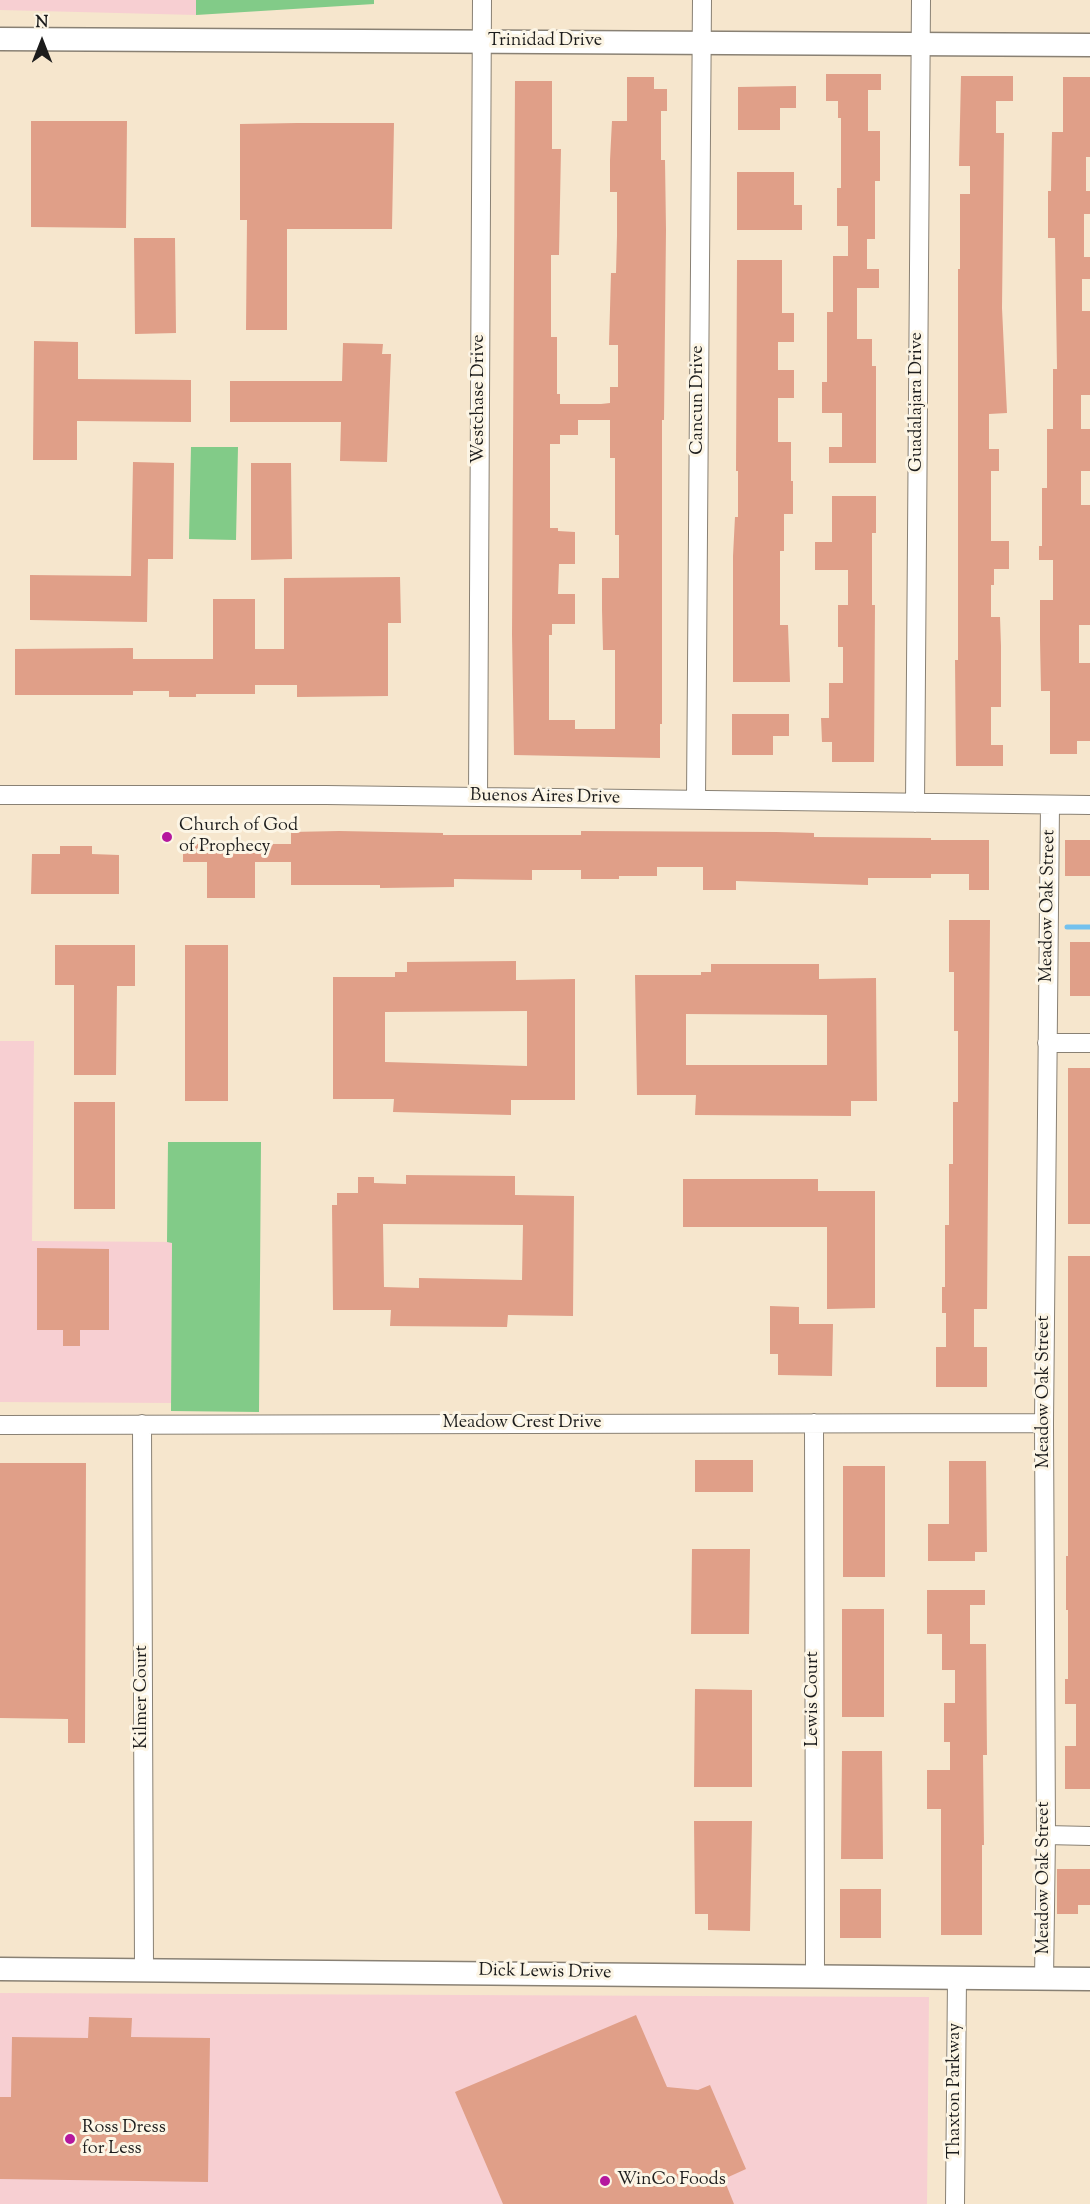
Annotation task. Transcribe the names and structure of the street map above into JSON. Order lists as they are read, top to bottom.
{
  "streets": {
    "street": [
      "Trinidad Drive",
      "Westchase Drive",
      "Cancun Drive",
      "Guadalajara Drive",
      "Buenos Aires Drive",
      "Meadow Oak Street",
      "Meadow Crest Drive",
      "Kilmer Court",
      "Lewis Court",
      "Dick Lewis Drive",
      "Thaxton Parkway"
    ]
  },
  "crossings": [
    ["Trinidad Drive", "Westchase Drive"],
    ["Trinidad Drive", "Cancun Drive"],
    ["Trinidad Drive", "Guadalajara Drive"],
    ["Westchase Drive", "Buenos Aires Drive"],
    ["Cancun Drive", "Buenos Aires Drive"],
    ["Guadalajara Drive", "Buenos Aires Drive"],
    ["Buenos Aires Drive", "Meadow Oak Street"],
    ["Meadow Oak Street", "Meadow Crest Drive"],
    ["Meadow Oak Street", "Dick Lewis Drive"],
    ["Meadow Crest Drive", "Kilmer Court"],
    ["Meadow Crest Drive", "Lewis Court"],
    ["Kilmer Court", "Dick Lewis Drive"],
    ["Lewis Court", "Dick Lewis Drive"],
    ["Dick Lewis Drive", "Thaxton Parkway"]
  ],
  "places": ["Church of God of Prophecy", "Ross Dress for Less", "WinCo Foods"],
  "north": "top"
}
